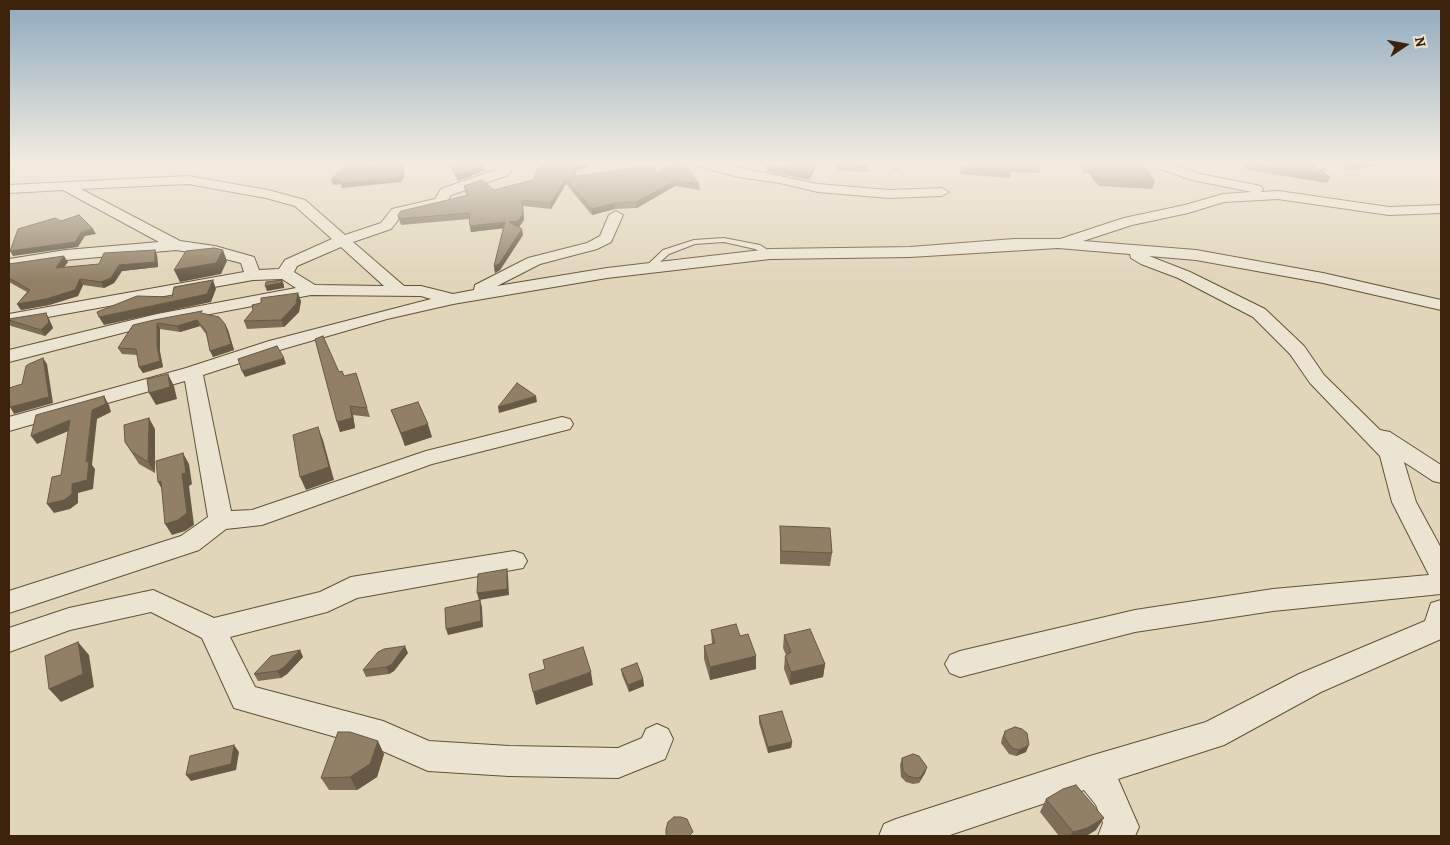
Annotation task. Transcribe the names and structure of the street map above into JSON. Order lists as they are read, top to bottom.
{
  "north": "right"
}
